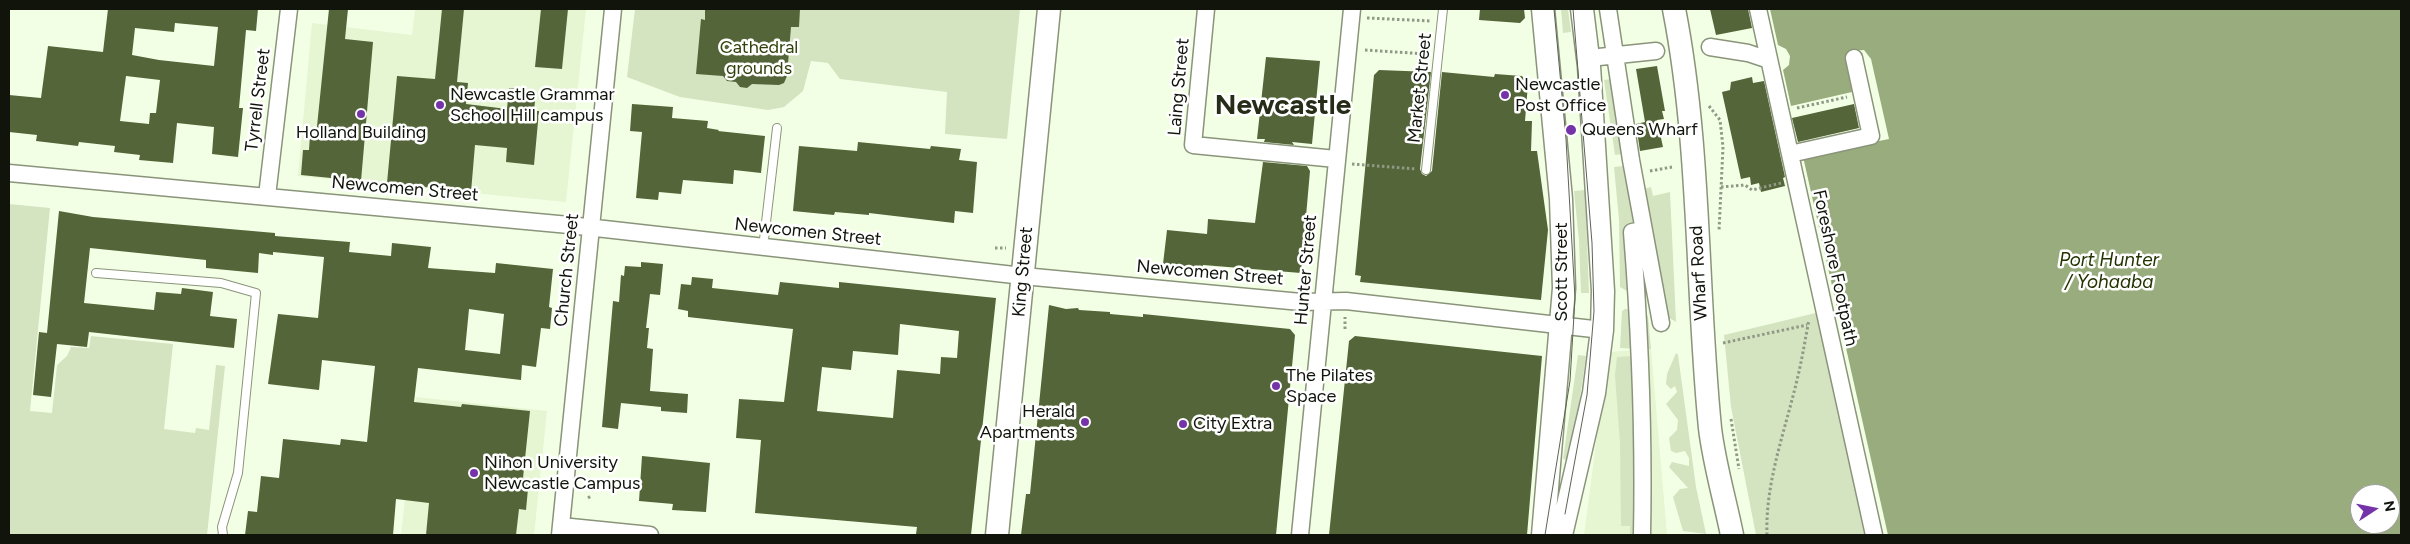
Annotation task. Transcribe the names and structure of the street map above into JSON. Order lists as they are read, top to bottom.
{
  "streets": {
    "main road": ["King Street", "Scott Street", "Wharf Road"],
    "street": [
      "Laing Street",
      "Tyrrell Street",
      "Newcomen Street",
      "Foreshore Footpath",
      "Church Street",
      "Hunter Street"
    ],
    "lane": ["Market Street"]
  },
  "crossings": [
    ["Laing Street", "Hunter Street"],
    ["Tyrrell Street", "Newcomen Street"],
    ["Newcomen Street", "Church Street"],
    ["Newcomen Street", "Hunter Street"],
    ["Newcomen Street", "King Street"],
    ["Newcomen Street", "Scott Street"]
  ],
  "districts": ["Newcastle"],
  "water": ["Port Hunter / Yohaaba"],
  "parks": ["Cathedral grounds"],
  "places": [
    "Newcastle Post Office",
    "Newcastle Grammar School Hill campus",
    "Holland Building",
    "Queens Wharf",
    "The Pilates Space",
    "Herald Apartments",
    "City Extra",
    "Nihon University Newcastle Campus"
  ],
  "north": "right"
}
